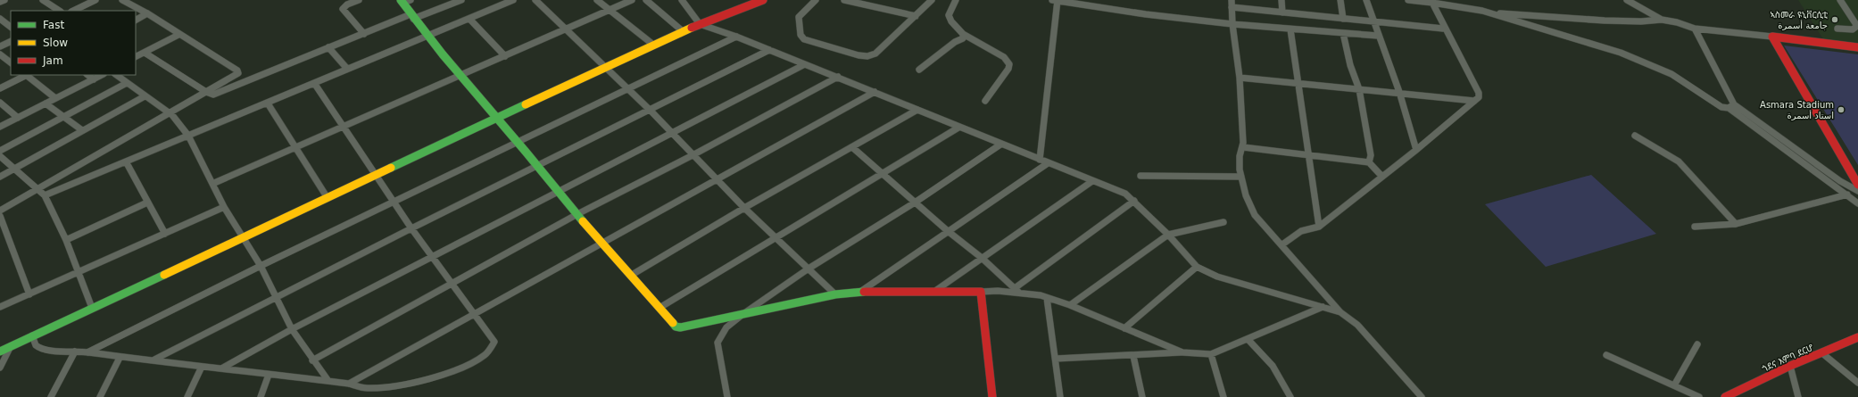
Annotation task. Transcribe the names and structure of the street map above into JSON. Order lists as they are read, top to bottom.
{
  "streets": {
    "main road": ["ጎደና እምባ ደርሆ"]
  },
  "places": ["ኣስመራ ዩኒቨርሲቲ جامعة أسمرة", "Asmara Stadium استاد أسمرة"],
  "legend": ["Fast", "Slow", "Jam"]
}
